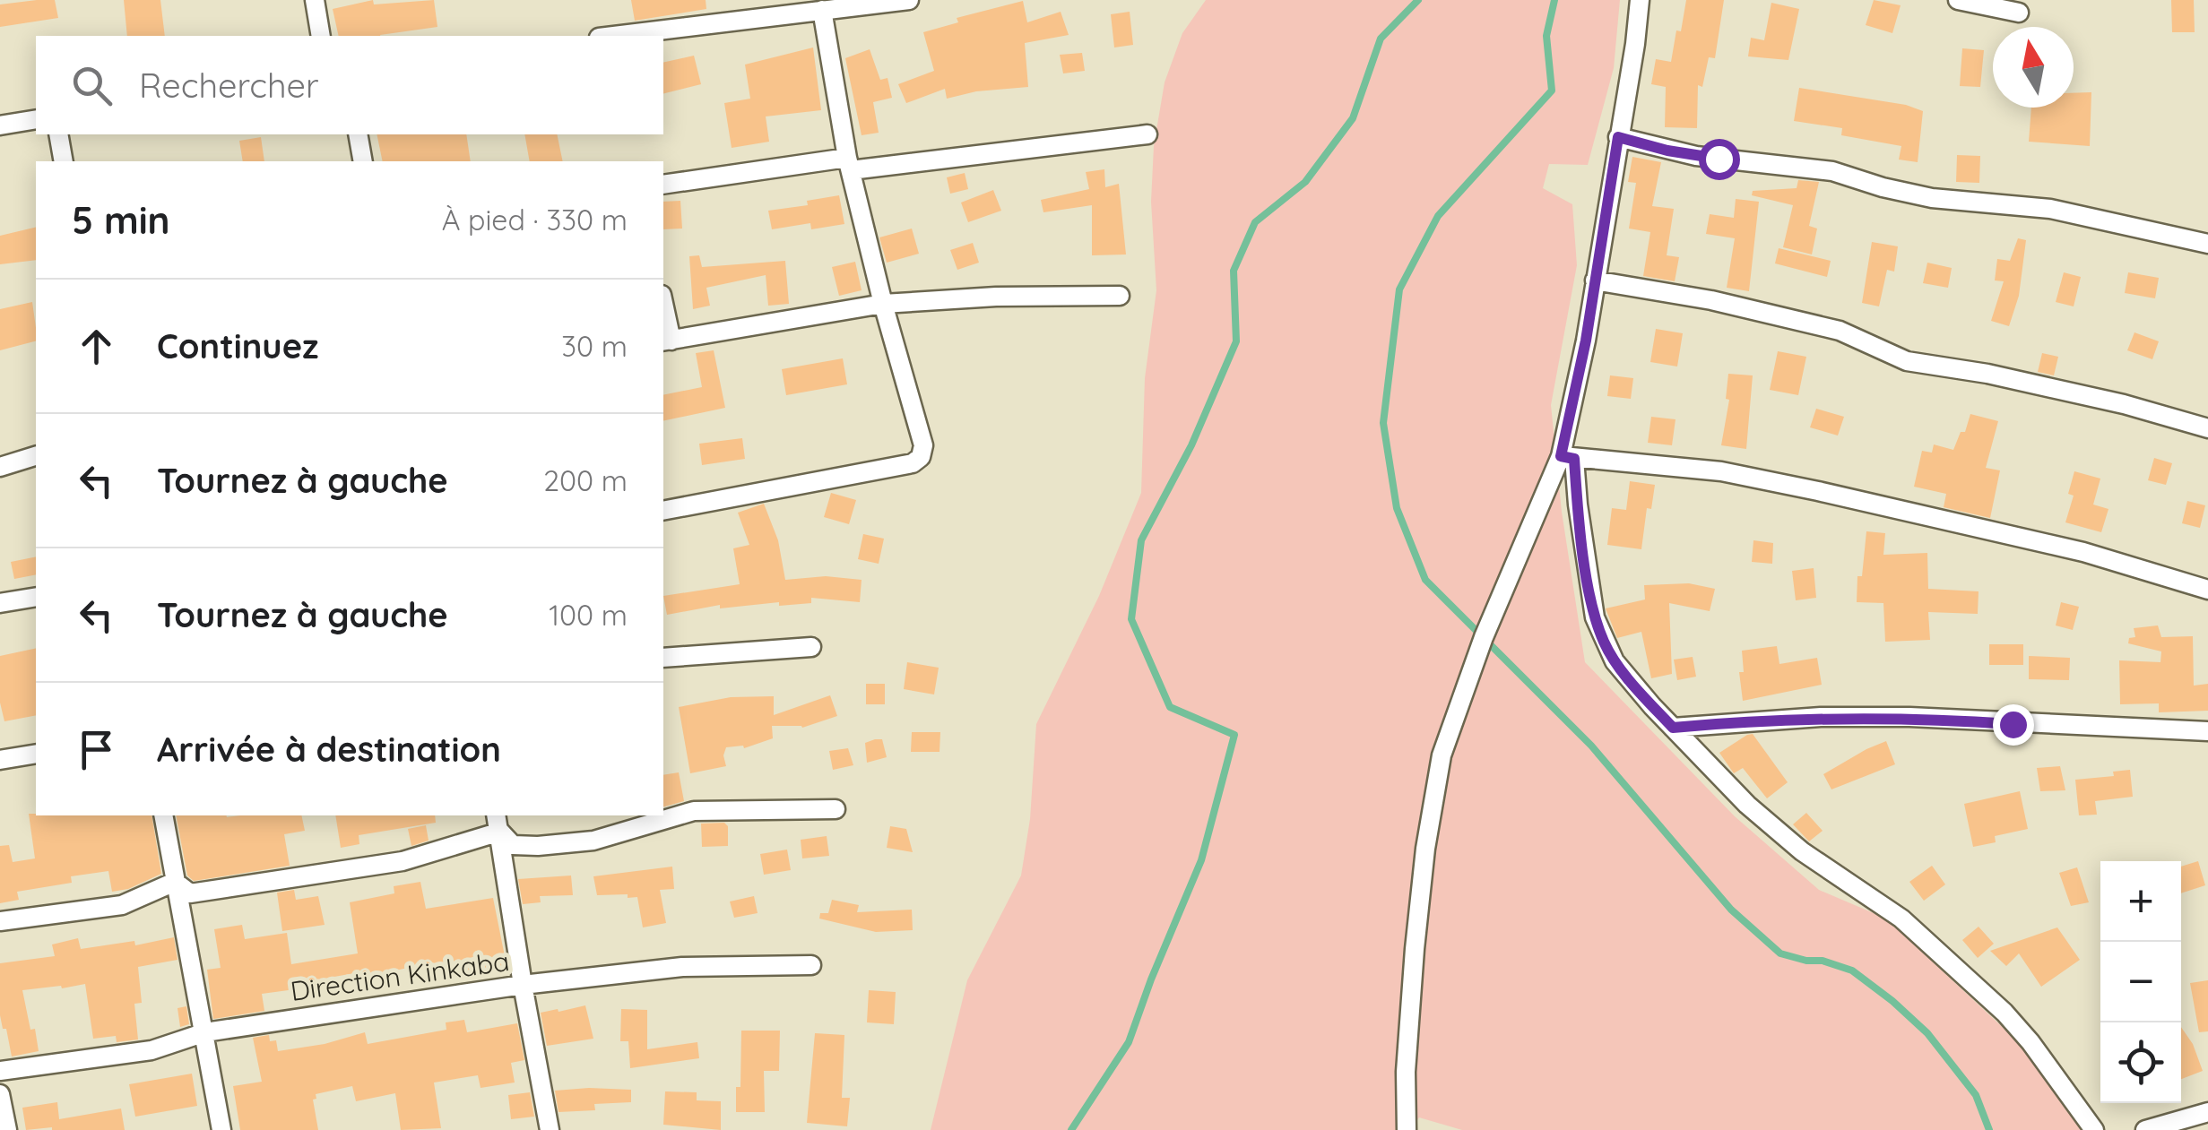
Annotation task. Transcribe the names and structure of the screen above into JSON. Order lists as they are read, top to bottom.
{
  "streets": {
    "street": ["Direction Kinkaba"]
  },
  "north": "top",
  "page": {
    "search": "Rechercher",
    "heading": ["5 min", "À pied · 330 m"],
    "list": [
      ["Continuez", "30 m"],
      ["Tournez à gauche", "200 m"],
      ["Tournez à gauche", "100 m"],
      "Arrivée à destination"
    ],
    "map_buttons": ["+", "−"]
  }
}
